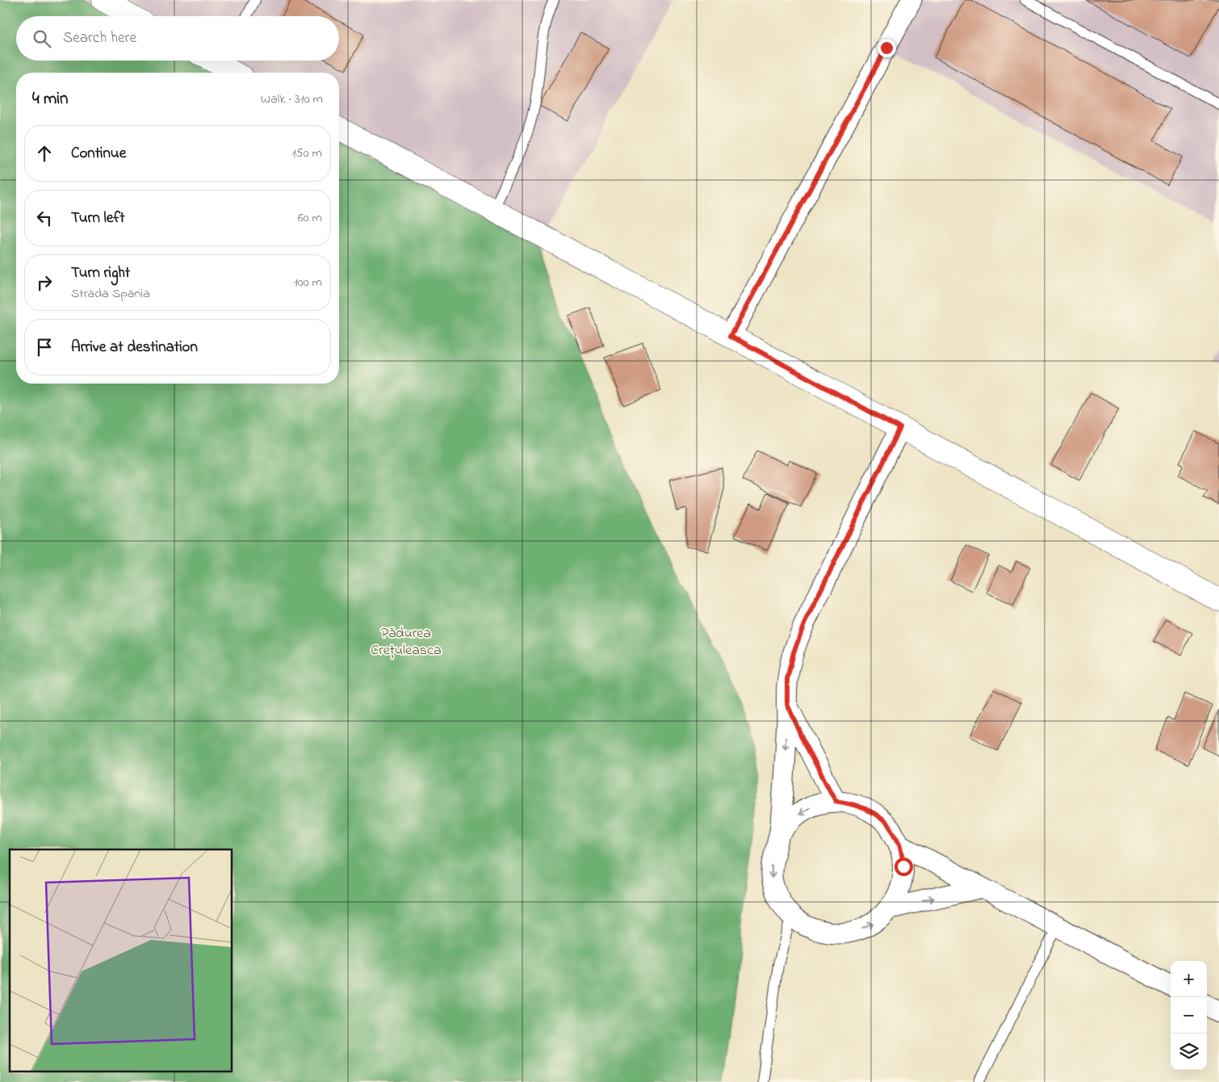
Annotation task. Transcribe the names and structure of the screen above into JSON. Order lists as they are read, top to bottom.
{
  "parks": ["Pădurea Crețuleasca"],
  "page": {
    "search": "Search here",
    "heading": ["4 min", "Walk · 310 m"],
    "list": [
      ["Continue", "150 m"],
      ["Turn left", "60 m"],
      ["Turn right", "Strada Spania", "100 m"],
      "Arrive at destination"
    ],
    "map_buttons": ["+", "−"]
  }
}
